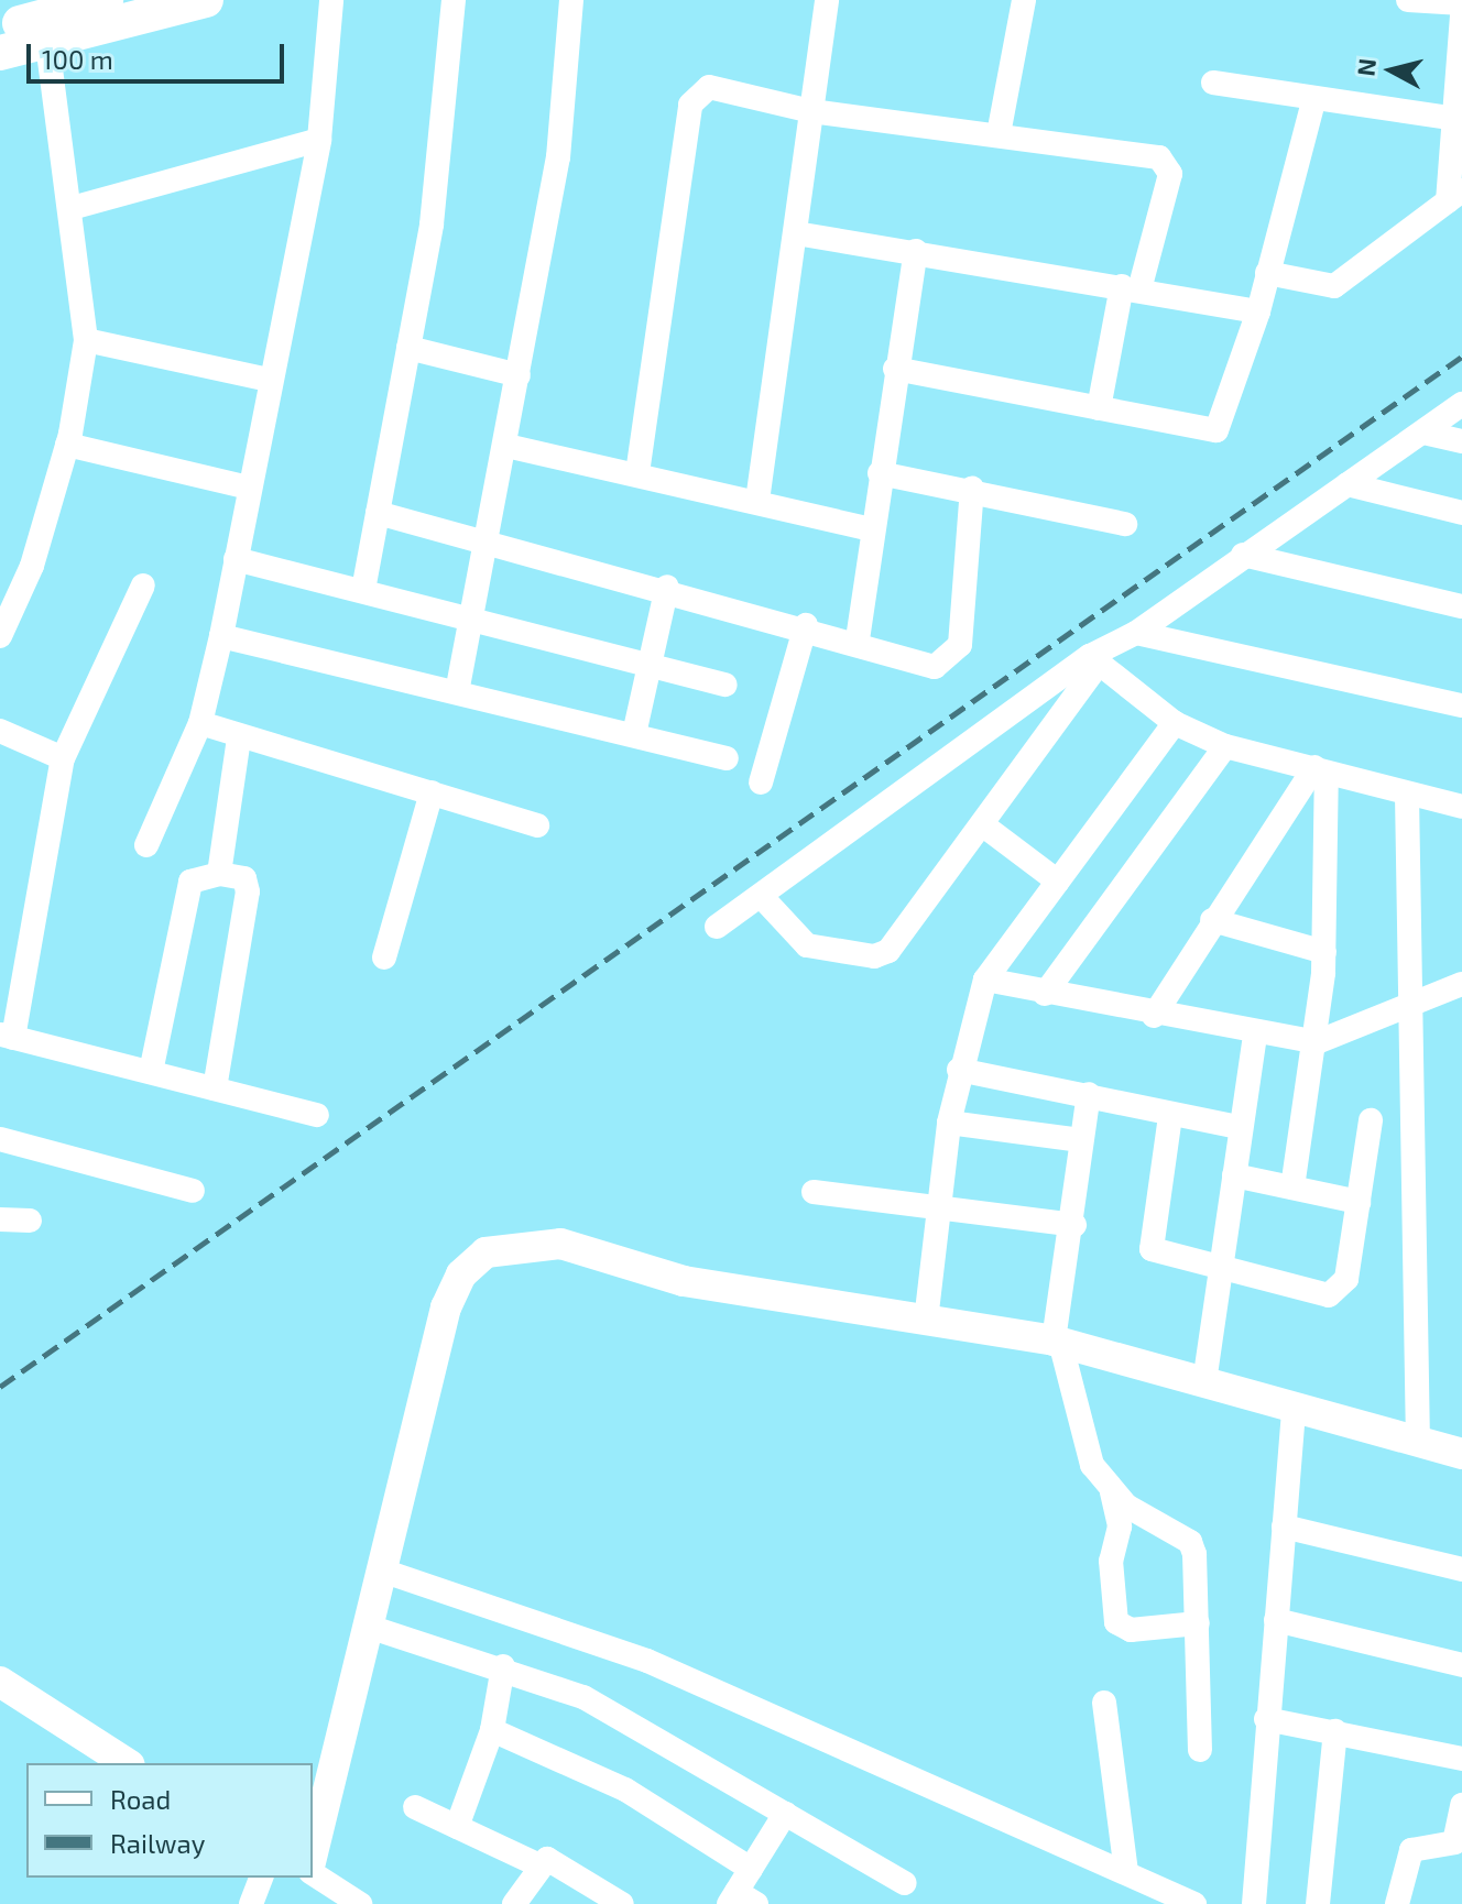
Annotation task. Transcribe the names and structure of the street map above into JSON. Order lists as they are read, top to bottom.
{
  "legend": ["Road", "Railway"],
  "scale_bar": "100 m",
  "north": "left"
}
